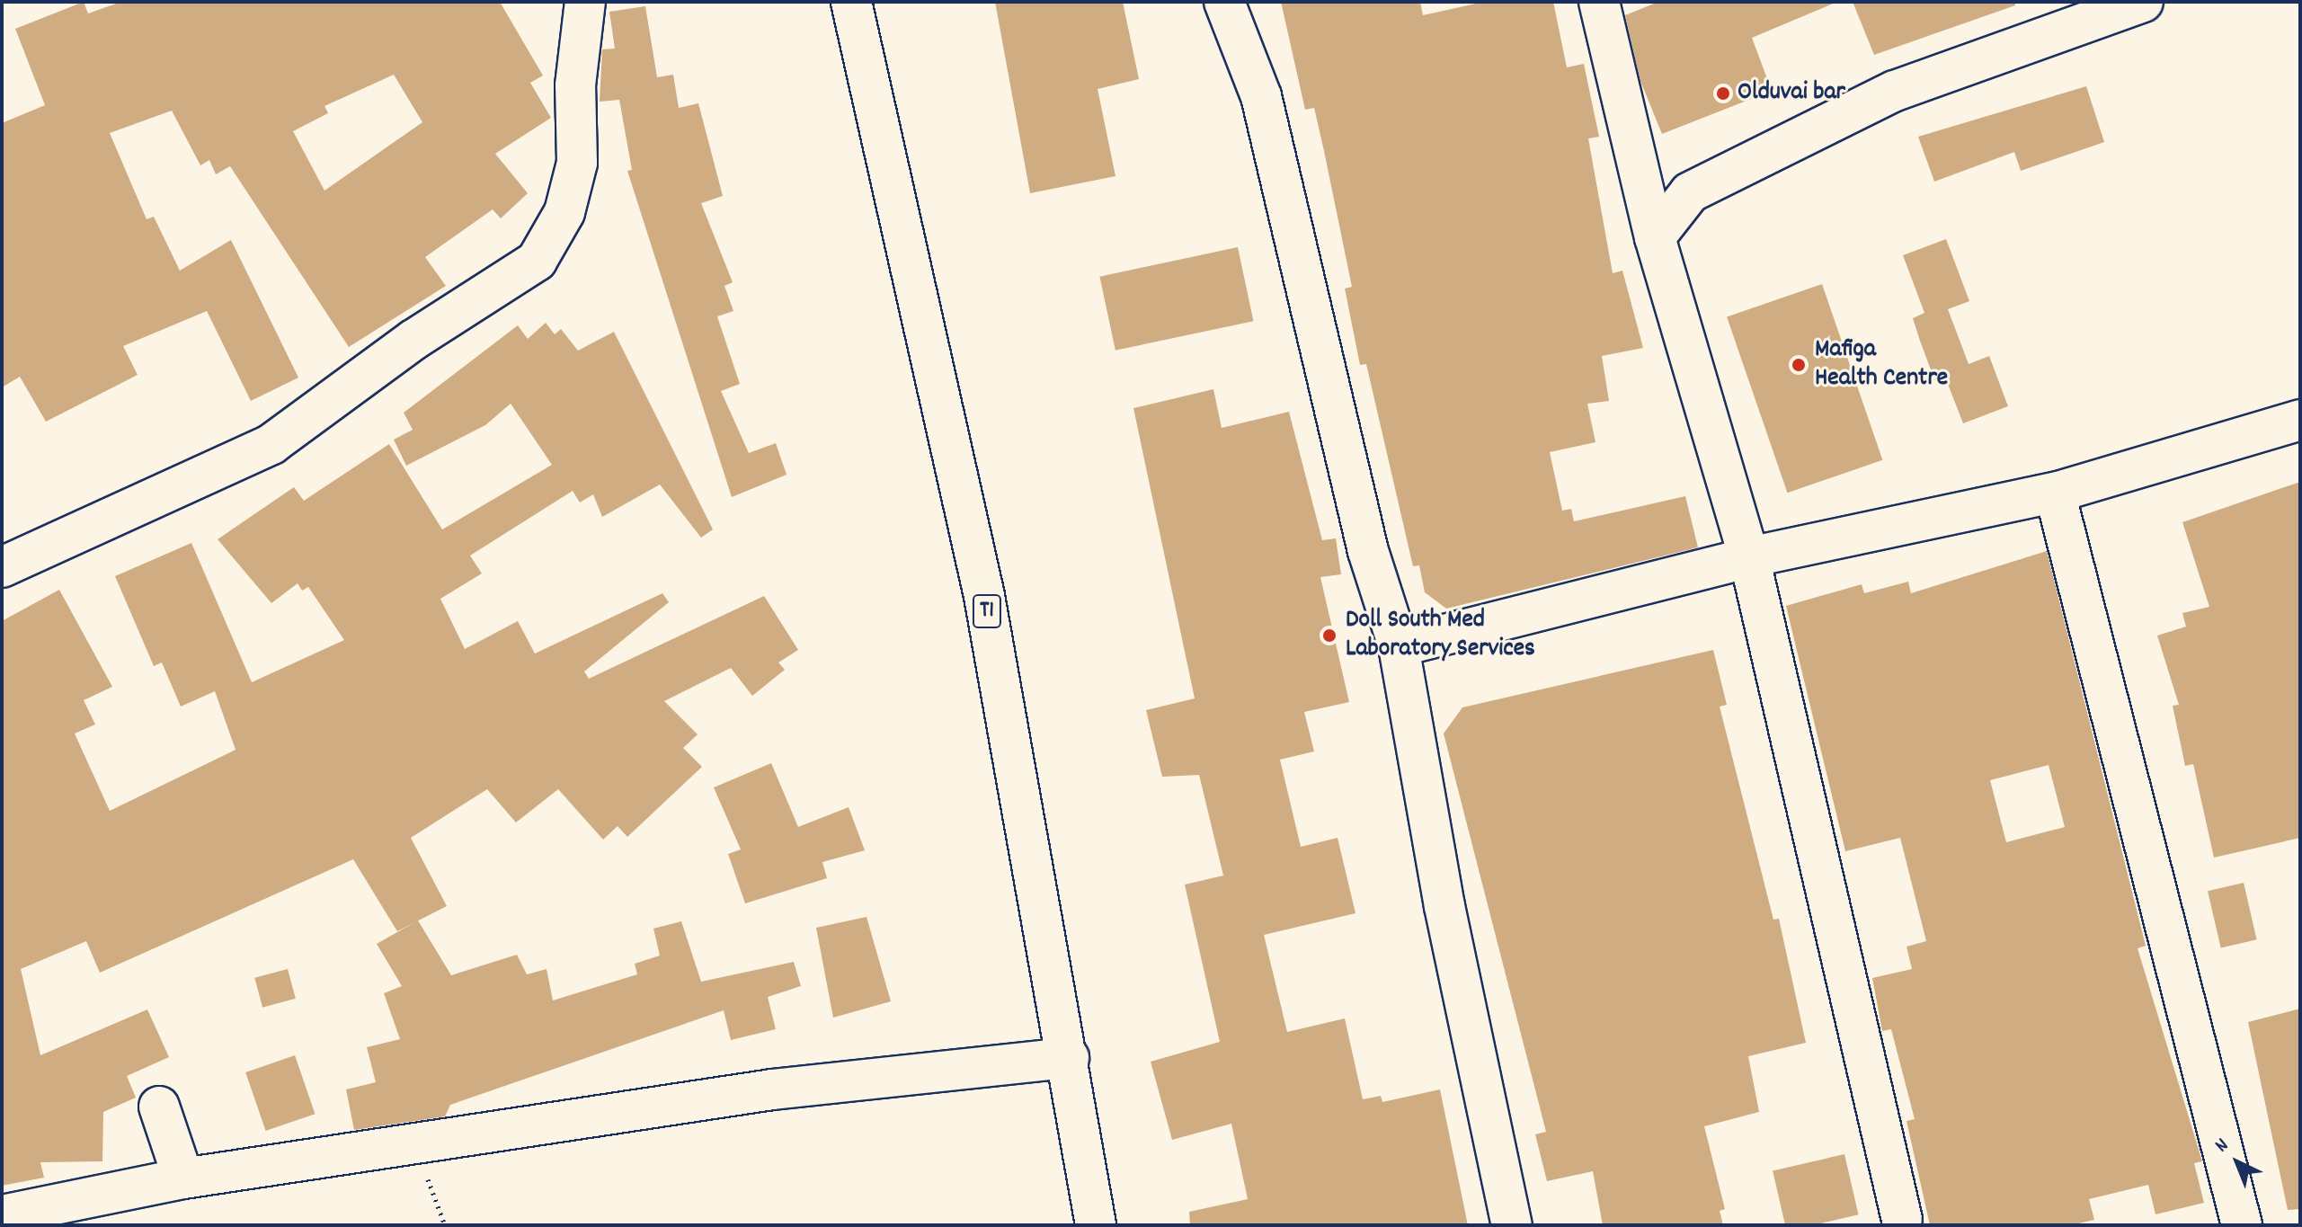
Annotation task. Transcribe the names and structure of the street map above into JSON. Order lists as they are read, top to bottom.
{
  "streets": {
    "main road": ["T1"]
  },
  "places": ["Olduvai bar", "Mafiga Health Centre", "Doll South Med Laboratory Services"],
  "north": "top left"
}
